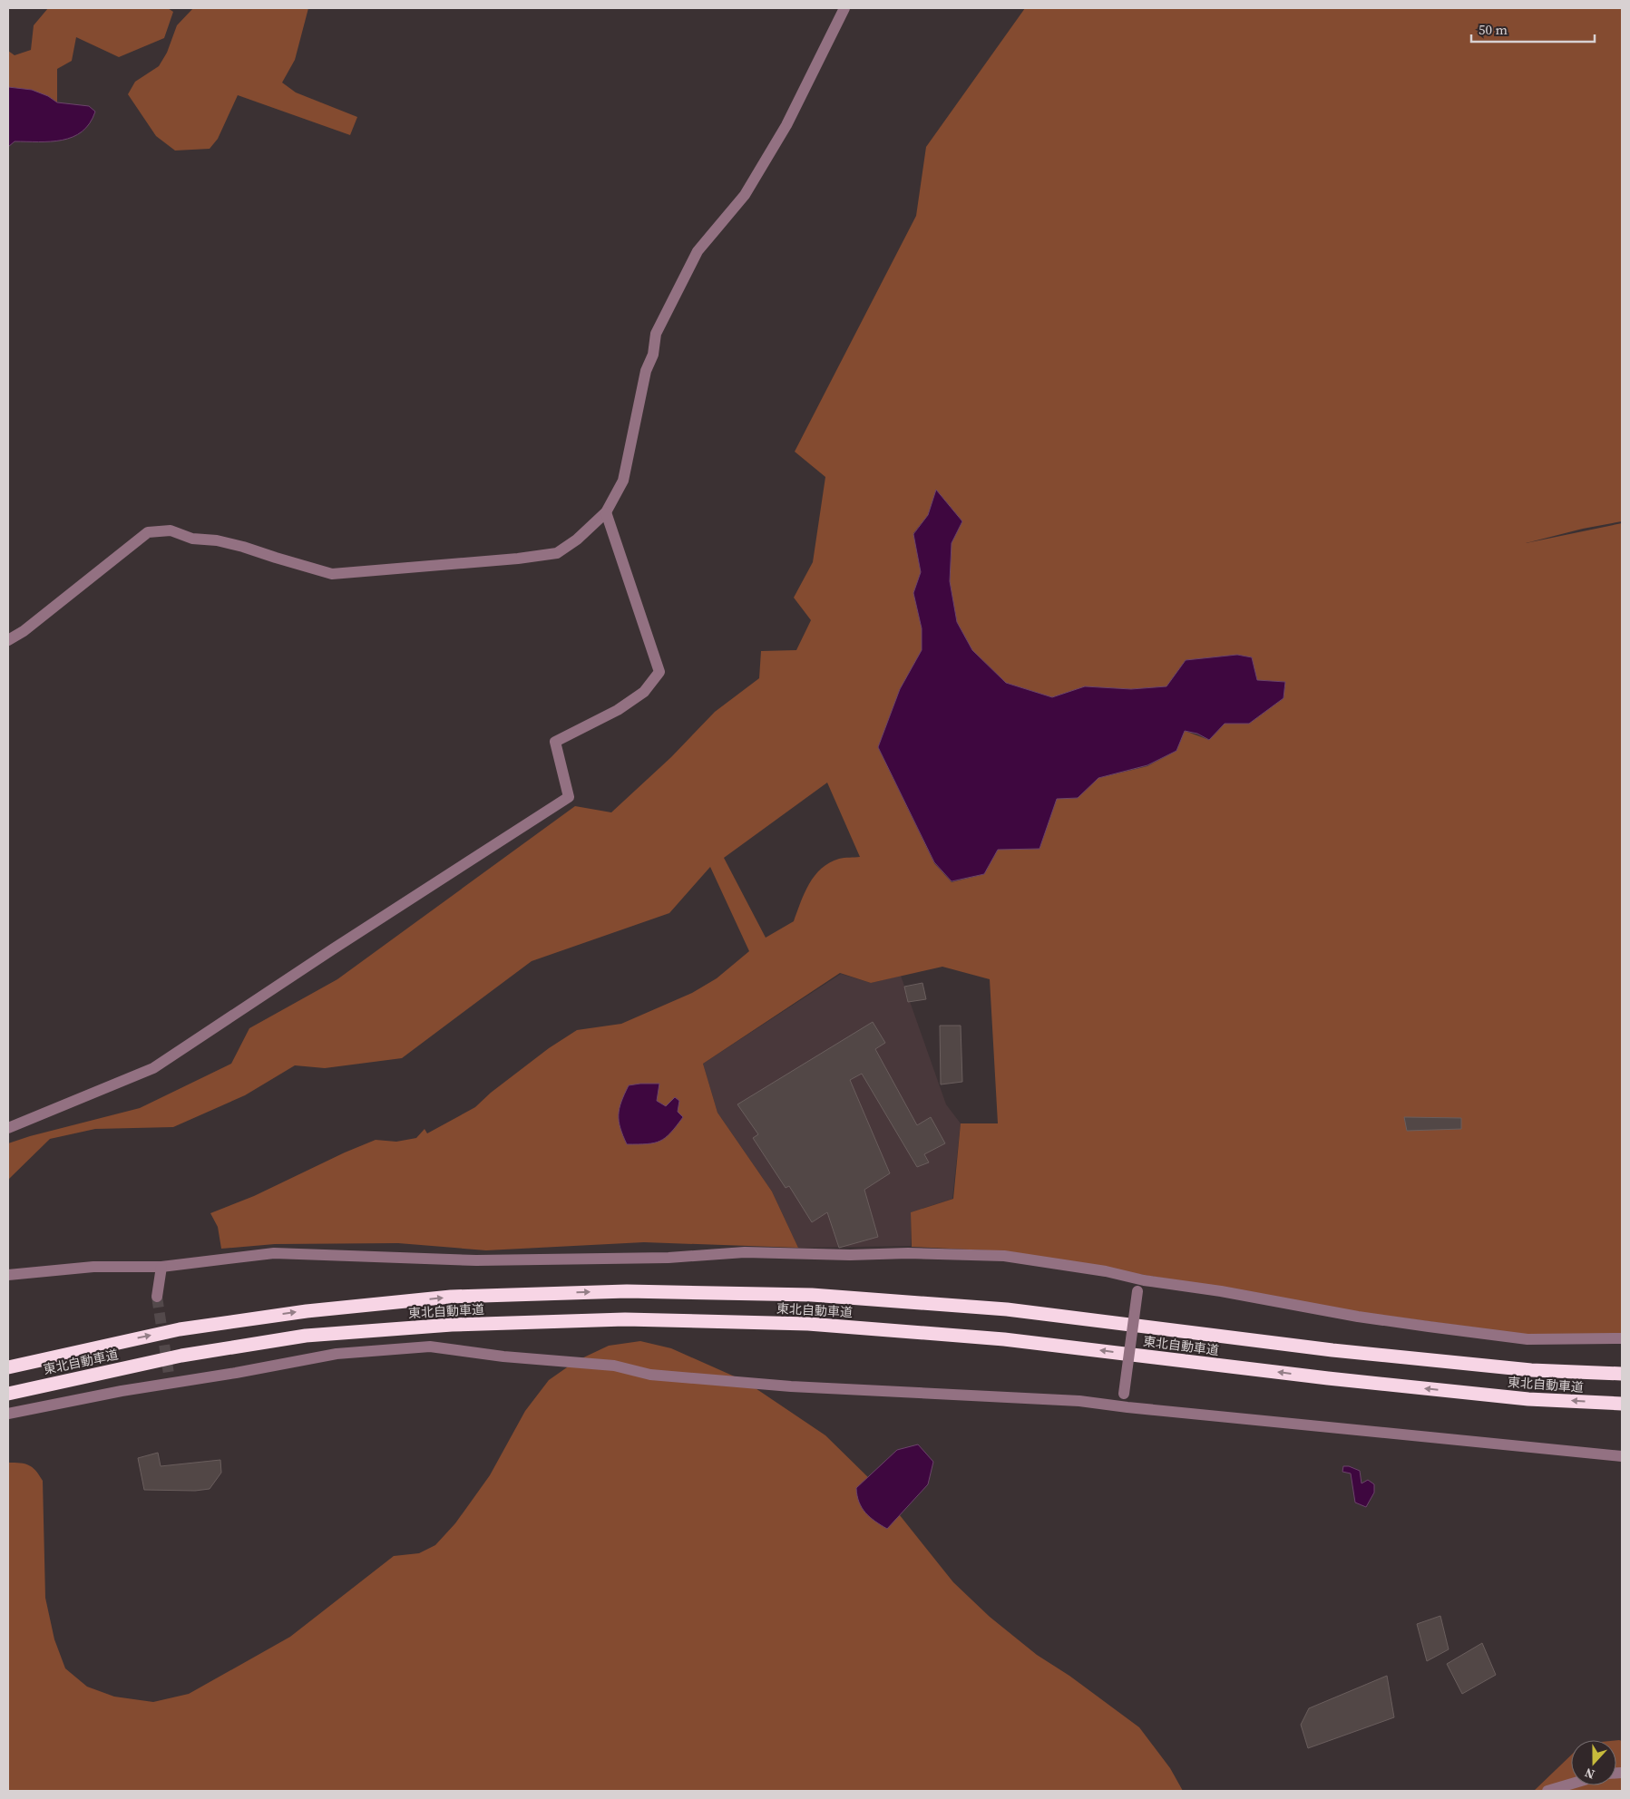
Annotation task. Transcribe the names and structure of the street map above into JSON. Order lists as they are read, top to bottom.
{
  "streets": {
    "highway": ["東北自動車道"]
  },
  "scale_bar": "50 m",
  "north": "bottom"
}
